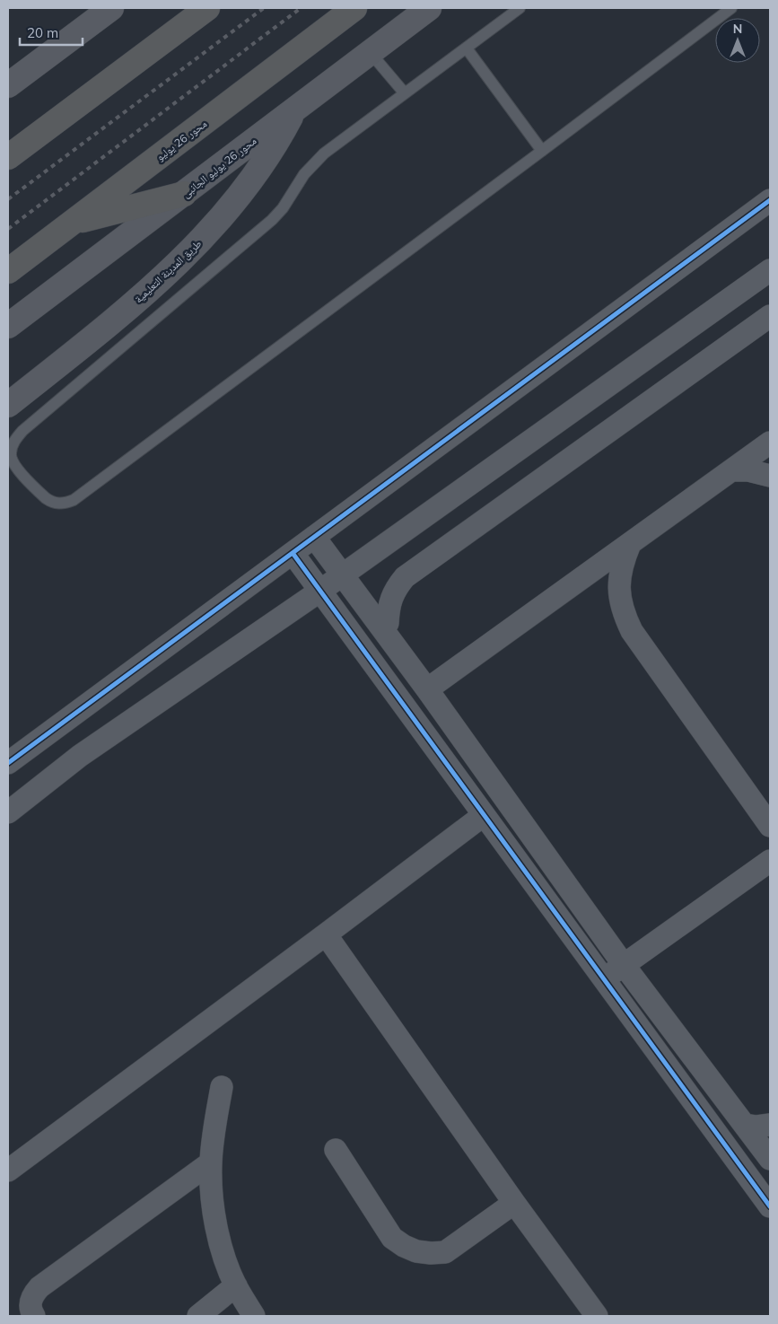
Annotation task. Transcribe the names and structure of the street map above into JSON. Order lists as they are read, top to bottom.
{
  "streets": {
    "highway": ["محور 26 يوليو"],
    "main road": ["محور 26 يوليو الجانبى", "طريق المدينة التعليمية"]
  },
  "crossings": [
    ["محور 26 يوليو الجانبى", "طريق المدينة التعليمية"]
  ],
  "scale_bar": "20 m",
  "north": "top"
}
